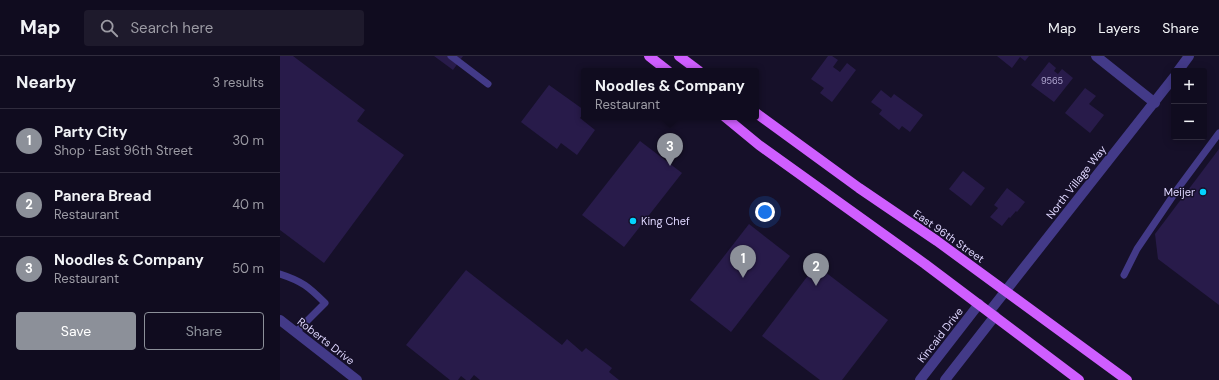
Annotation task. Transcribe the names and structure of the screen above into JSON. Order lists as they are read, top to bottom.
{
  "streets": {
    "main road": ["East 96th Street"],
    "street": ["North Village Way", "Kincaid Drive", "Roberts Drive"]
  },
  "crossings": [
    ["North Village Way", "East 96th Street"]
  ],
  "places": ["Meijer", "King Chef"],
  "house_numbers": ["9565"],
  "page": {
    "header": "Map",
    "search": "Search here",
    "nav": ["Map", "Layers", "Share"],
    "heading": ["Nearby", "3 results"],
    "map_buttons": ["+", "−"],
    "popup": ["Noodles & Company", "Restaurant"],
    "list": [
      {
        "mark": "1",
        "name": "Party City",
        "note": "Shop · East 96th Street",
        "value": "30 m"
      },
      {
        "mark": "2",
        "name": "Panera Bread",
        "note": "Restaurant",
        "value": "40 m"
      },
      {
        "mark": "3",
        "name": "Noodles & Company",
        "note": "Restaurant",
        "value": "50 m"
      }
    ],
    "pins": ["3", "1", "2"],
    "buttons": ["Save", "Share"]
  }
}
